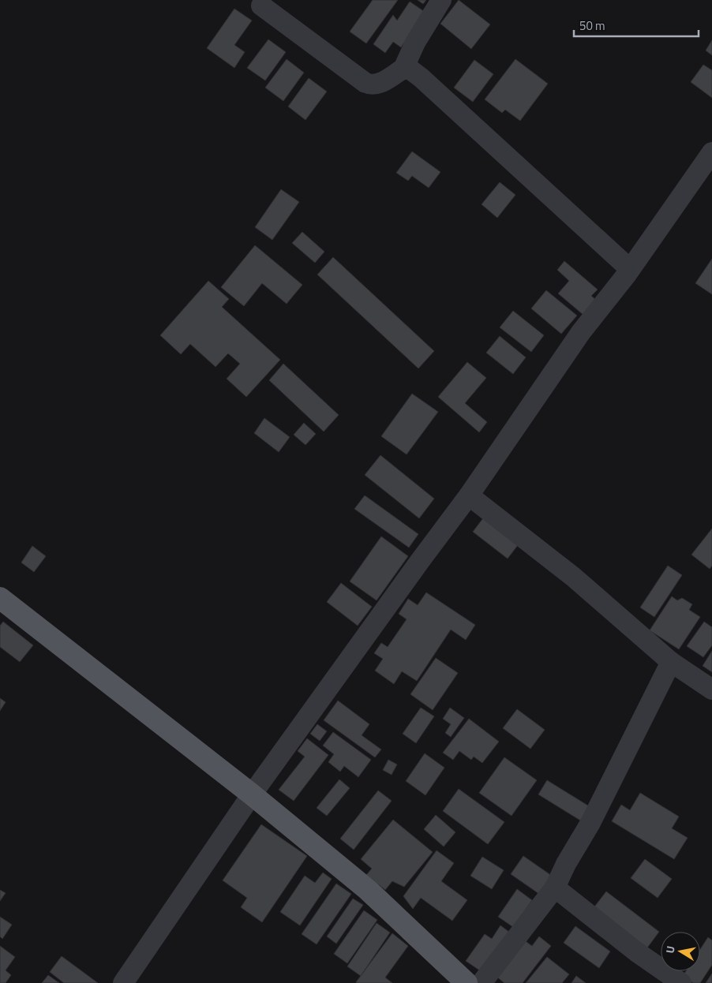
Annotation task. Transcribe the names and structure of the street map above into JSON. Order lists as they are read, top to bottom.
{
  "scale_bar": "50 m",
  "north": "left"
}
